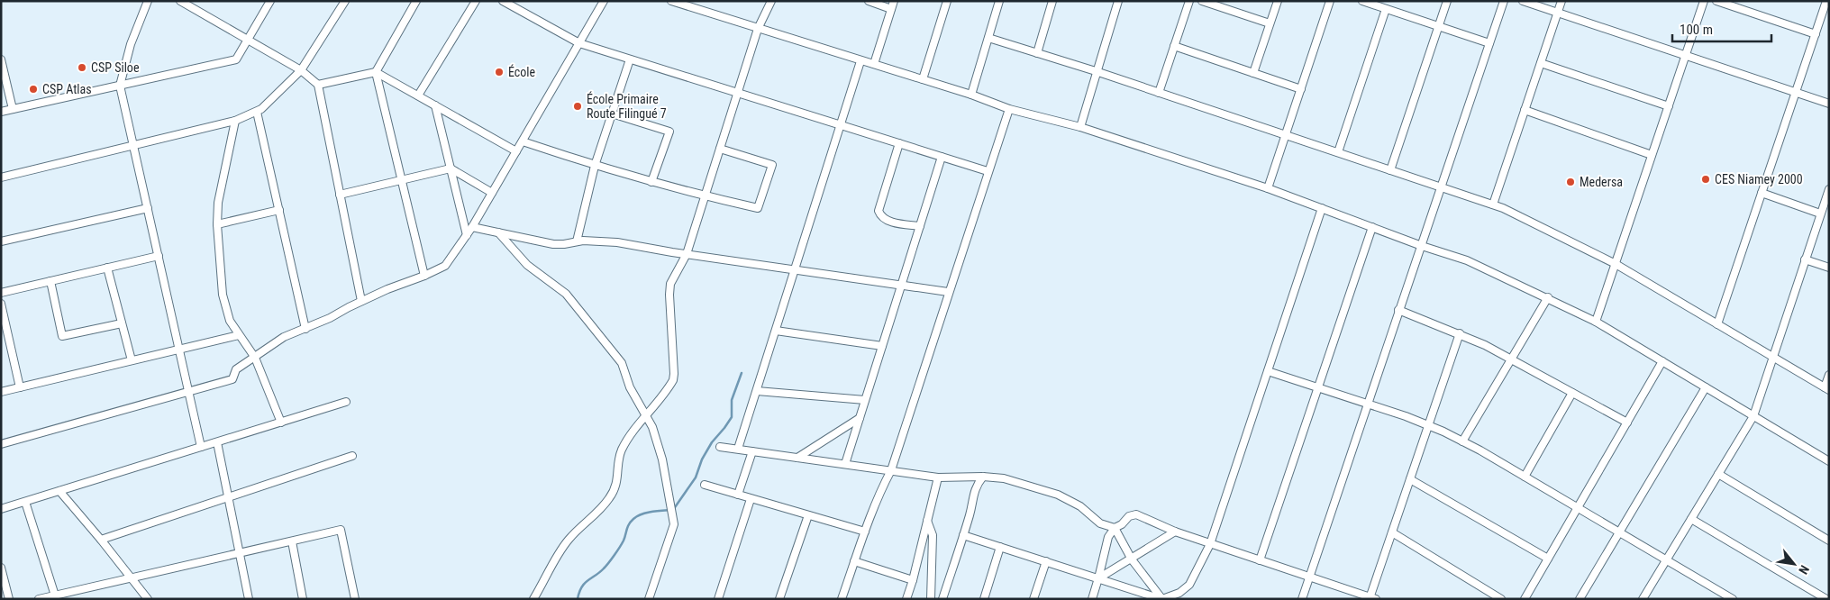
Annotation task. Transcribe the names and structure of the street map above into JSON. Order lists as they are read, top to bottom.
{
  "places": [
    "CSP Siloe",
    "École",
    "CSP Atlas",
    "École Primaire Route Filingué 7",
    "CES Niamey 2000",
    "Medersa"
  ],
  "scale_bar": "100 m",
  "north": "bottom right"
}
